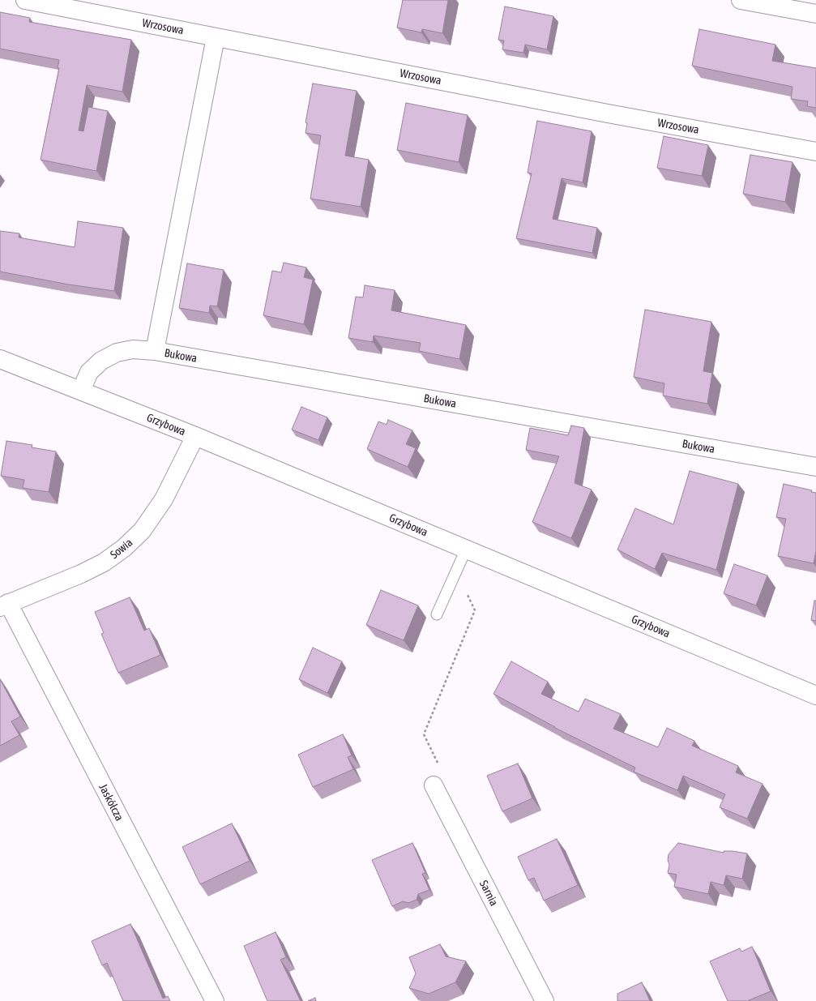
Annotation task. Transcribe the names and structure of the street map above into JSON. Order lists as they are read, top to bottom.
{
  "streets": {
    "street": [
      "Wrzosowa",
      "Bukowa",
      "Grzybowa",
      "Sowia",
      "Jaskółcza",
      "Sarnia"
    ]
  },
  "crossings": [
    ["Bukowa", "Grzybowa"],
    ["Grzybowa", "Sowia"],
    ["Sowia", "Jaskółcza"]
  ]
}
